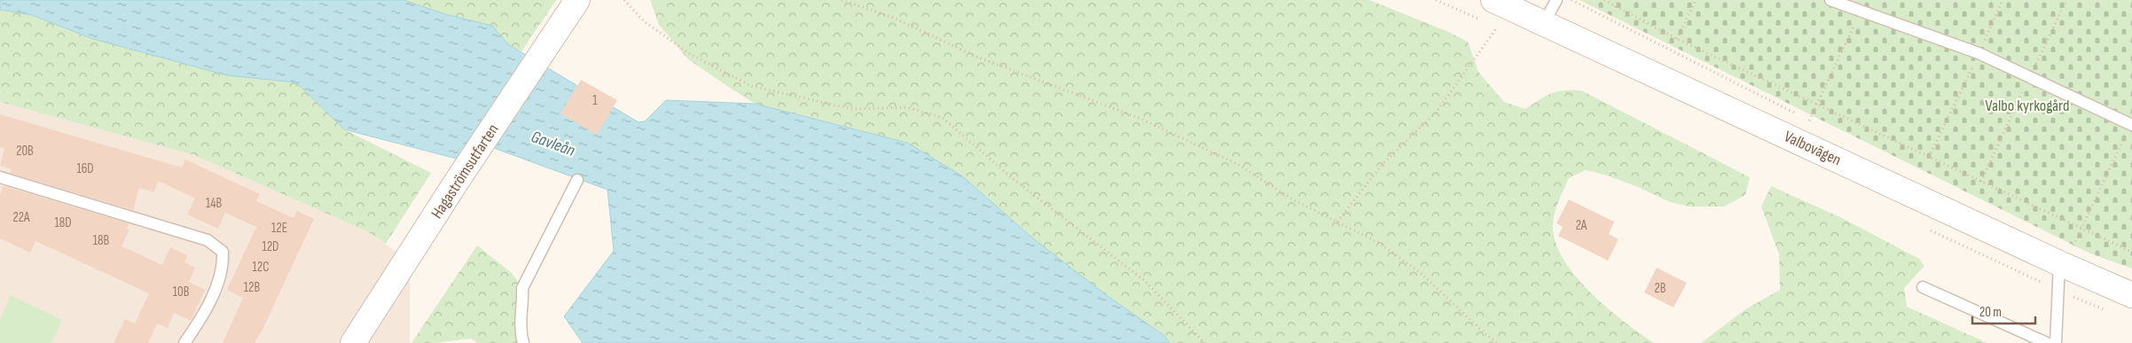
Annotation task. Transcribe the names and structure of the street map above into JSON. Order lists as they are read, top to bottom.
{
  "streets": {
    "main road": ["Valbovägen", "Hagaströmsutfarten"]
  },
  "water": ["Gavleån"],
  "parks": ["Valbo kyrkogård"],
  "house_numbers": [
    "1",
    "20B",
    "16D",
    "14B",
    "22A",
    "18D",
    "2A",
    "12E",
    "18B",
    "12D",
    "12C",
    "12B",
    "2B",
    "10B"
  ],
  "scale_bar": "20 m"
}
